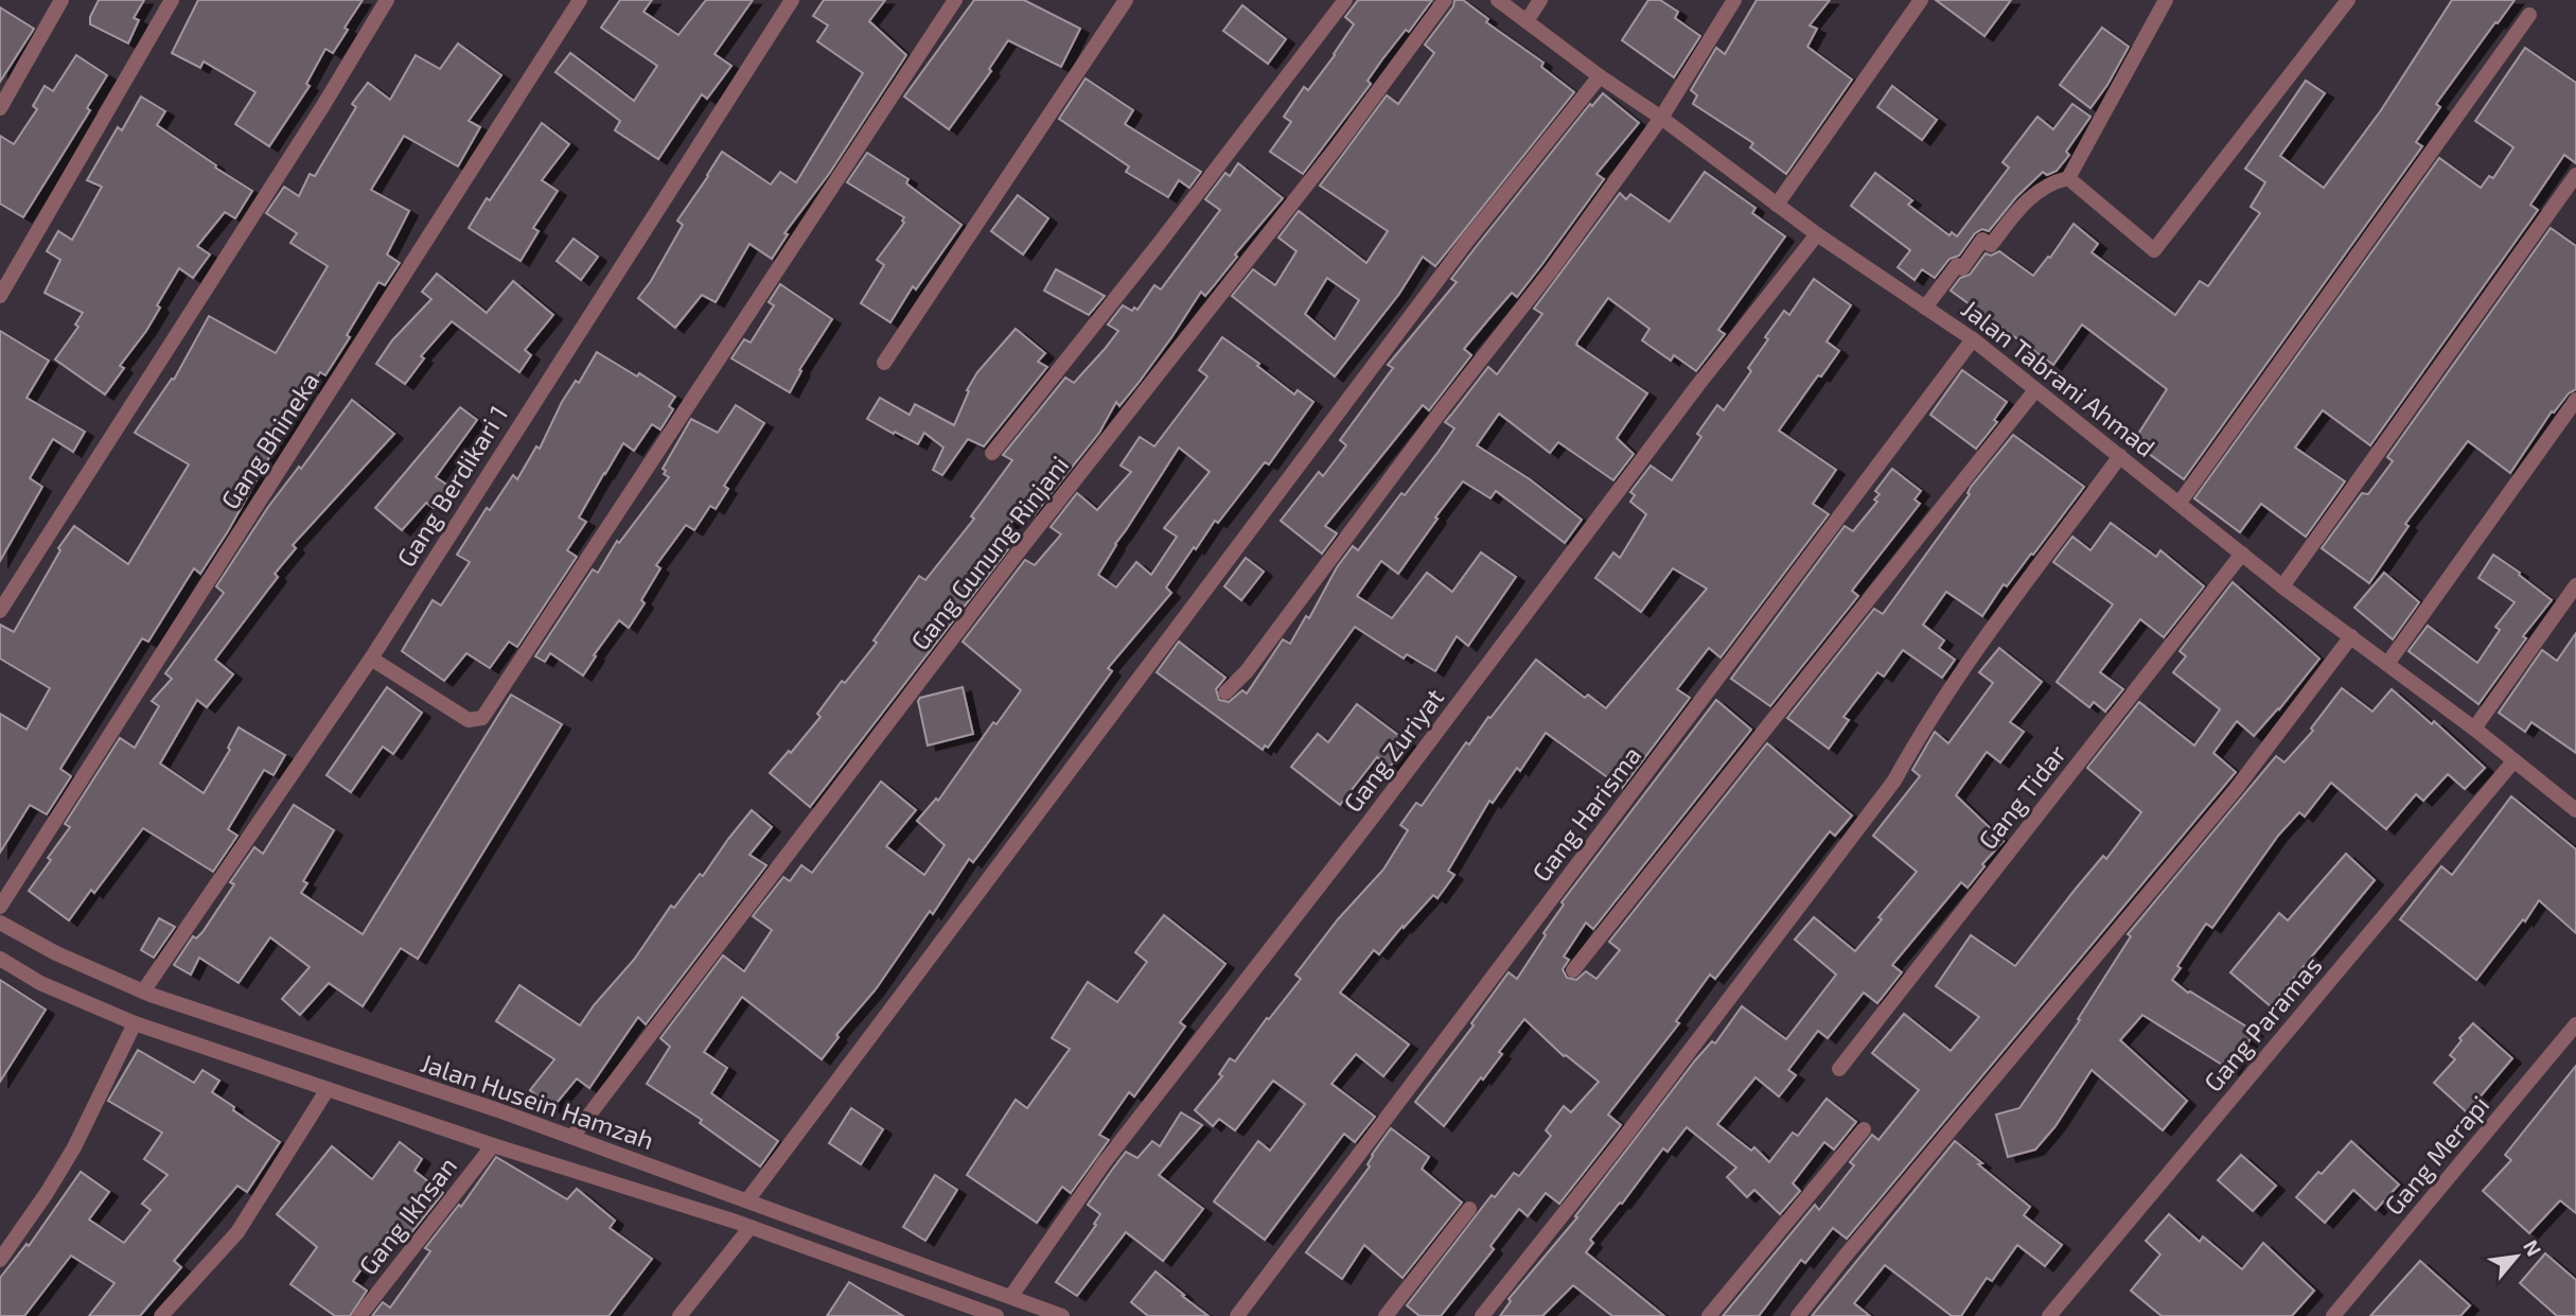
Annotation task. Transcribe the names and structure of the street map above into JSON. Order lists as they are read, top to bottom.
{
  "streets": {
    "street": [
      "Jalan Tabrani Ahmad",
      "Gang Bhineka",
      "Gang Berdikari 1",
      "Gang Gunung Rinjani",
      "Gang Zuriyat",
      "Gang Tidar",
      "Gang Harisma",
      "Gang Paramas",
      "Jalan Husein Hamzah",
      "Gang Merapi",
      "Gang Ikhsan"
    ]
  },
  "crossings": [
    ["Jalan Tabrani Ahmad", "Gang Zuriyat"],
    ["Jalan Tabrani Ahmad", "Gang Tidar"],
    ["Jalan Tabrani Ahmad", "Gang Harisma"],
    ["Jalan Tabrani Ahmad", "Gang Paramas"],
    ["Gang Berdikari 1", "Jalan Husein Hamzah"],
    ["Gang Gunung Rinjani", "Jalan Husein Hamzah"],
    ["Gang Zuriyat", "Jalan Husein Hamzah"],
    ["Jalan Husein Hamzah", "Gang Ikhsan"]
  ],
  "north": "top right"
}
